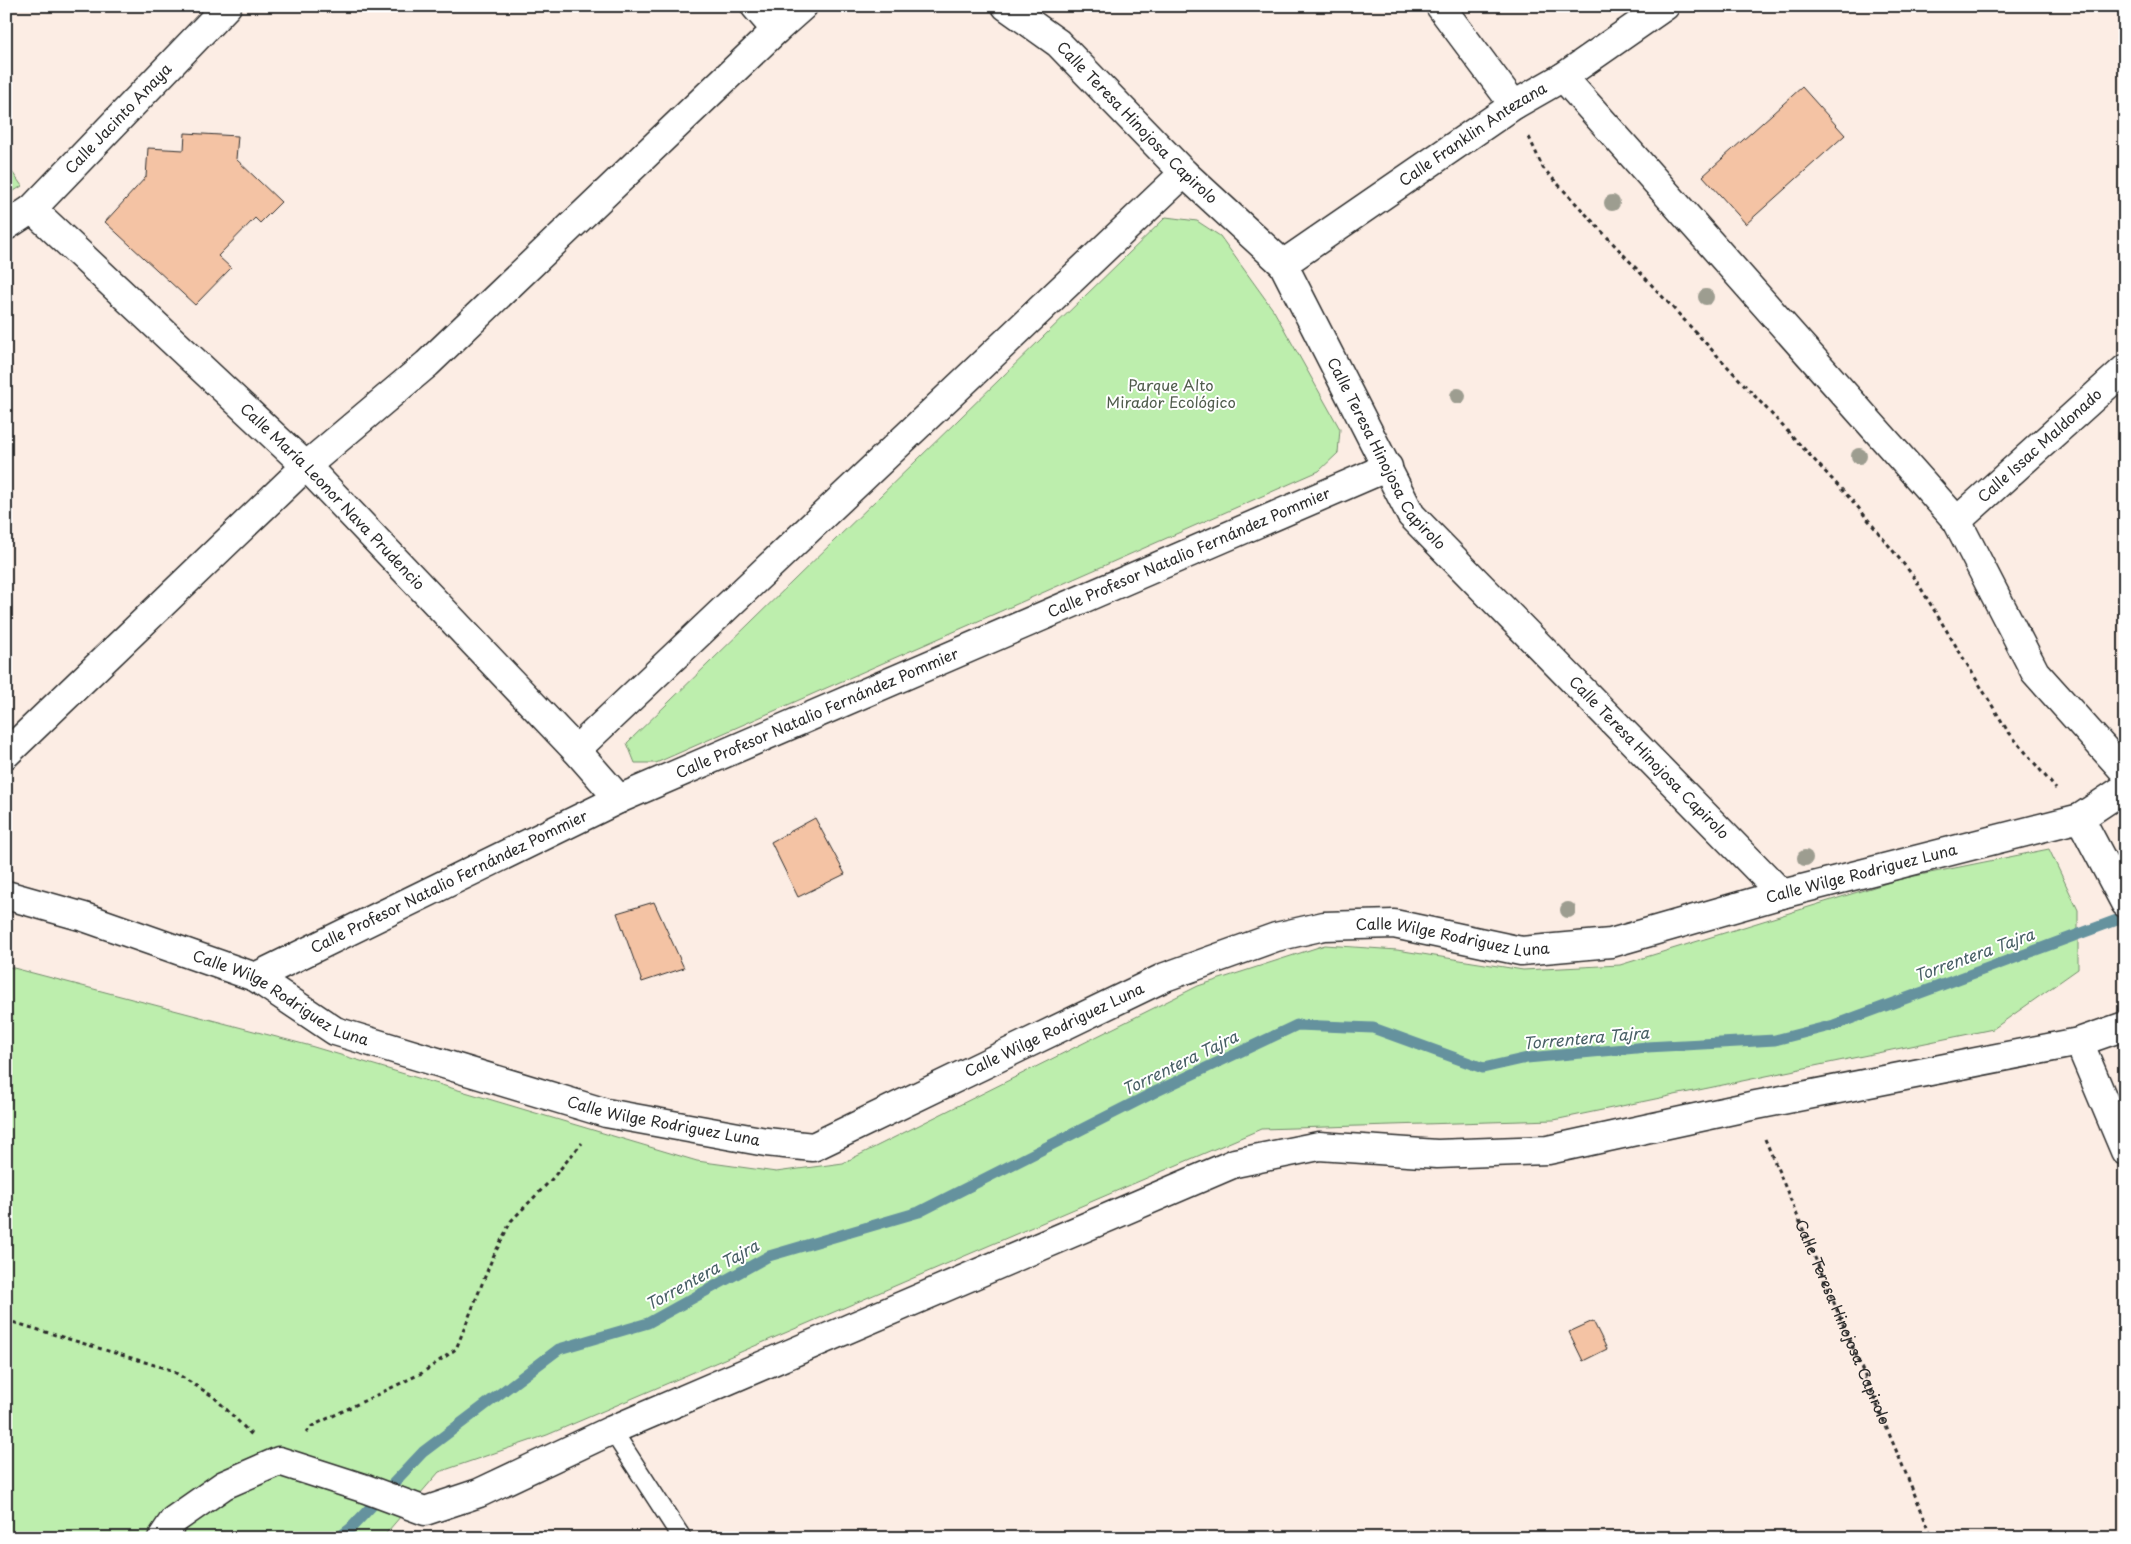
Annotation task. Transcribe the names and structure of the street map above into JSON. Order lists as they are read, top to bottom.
{
  "streets": {
    "street": [
      "Calle Jacinto Anaya",
      "Calle Teresa Hinojosa Capirolo",
      "Calle Franklin Antezana",
      "Calle Issac Maldonado",
      "Calle María Leonor Nava Prudencio",
      "Calle Profesor Natalio Fernández Pommier",
      "Calle Wilge Rodriguez Luna"
    ]
  },
  "crossings": [
    ["Calle Jacinto Anaya", "Calle María Leonor Nava Prudencio"],
    ["Calle Teresa Hinojosa Capirolo", "Calle Franklin Antezana"],
    ["Calle Teresa Hinojosa Capirolo", "Calle Profesor Natalio Fernández Pommier"],
    ["Calle Teresa Hinojosa Capirolo", "Calle Wilge Rodriguez Luna"],
    ["Calle María Leonor Nava Prudencio", "Calle Profesor Natalio Fernández Pommier"],
    ["Calle Profesor Natalio Fernández Pommier", "Calle Wilge Rodriguez Luna"]
  ],
  "water": ["Torrentera Tajra"],
  "parks": ["Parque Alto Mirador Ecológico"]
}
